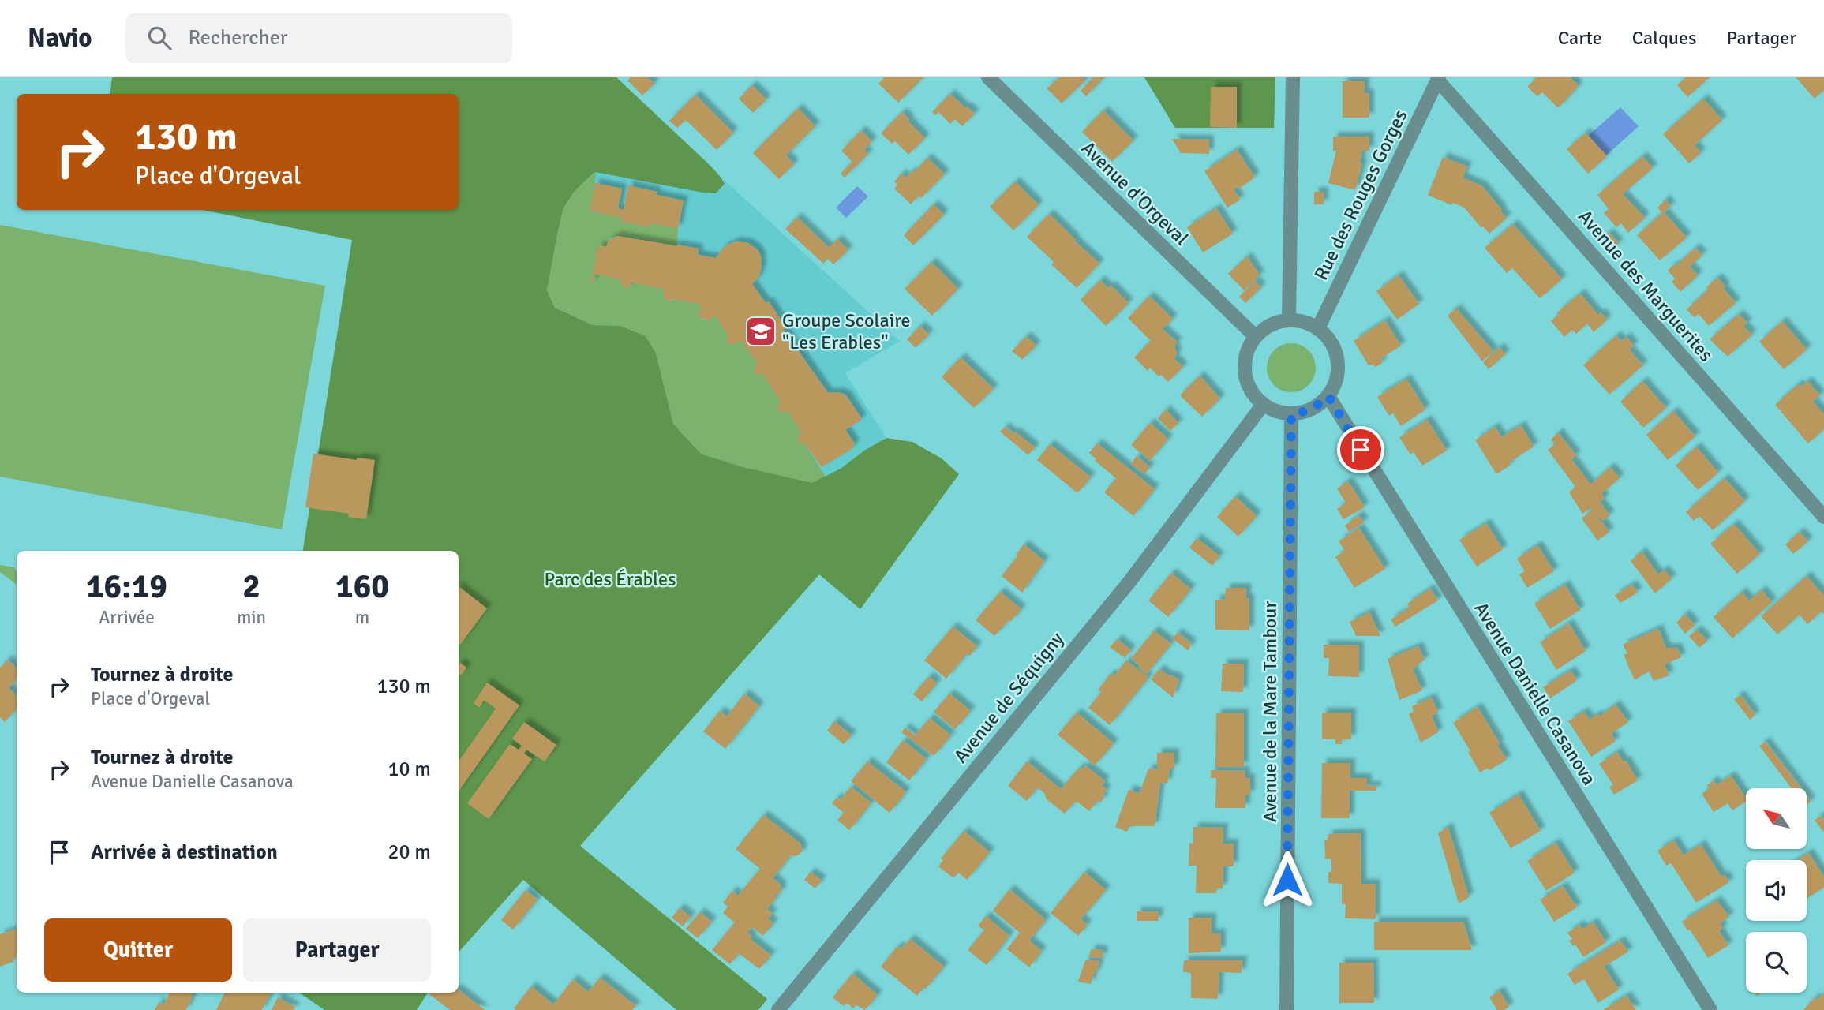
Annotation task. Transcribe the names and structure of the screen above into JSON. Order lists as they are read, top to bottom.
{
  "streets": {
    "street": [
      "Avenue d'Orgeval",
      "Rue des Rouges Gorges",
      "Avenue des Marguerites",
      "Avenue Danielle Casanova",
      "Avenue de Séquigny",
      "Avenue de la Mare Tambour"
    ]
  },
  "crossings": [
    ["Avenue d'Orgeval", "Rue des Rouges Gorges"],
    ["Avenue d'Orgeval", "Avenue Danielle Casanova"],
    ["Avenue d'Orgeval", "Avenue de Séquigny"],
    ["Avenue d'Orgeval", "Avenue de la Mare Tambour"],
    ["Rue des Rouges Gorges", "Avenue des Marguerites"],
    ["Rue des Rouges Gorges", "Avenue Danielle Casanova"],
    ["Rue des Rouges Gorges", "Avenue de Séquigny"],
    ["Rue des Rouges Gorges", "Avenue de la Mare Tambour"],
    ["Avenue Danielle Casanova", "Avenue de Séquigny"],
    ["Avenue Danielle Casanova", "Avenue de la Mare Tambour"],
    ["Avenue de Séquigny", "Avenue de la Mare Tambour"]
  ],
  "parks": ["Parc des Érables"],
  "places": {
    "school or university": ["Groupe Scolaire \"Les Erables\""]
  },
  "north": "top left",
  "page": {
    "header": "Navio",
    "search": "Rechercher",
    "nav": ["Carte", "Calques", "Partager"],
    "turn": ["130 m", "Place d'Orgeval"],
    "eta": [
      "16:19",
      "Arrivée",
      "2",
      "min",
      "160",
      "m"
    ],
    "list": [
      {
        "name": "Tournez à droite",
        "note": "Place d'Orgeval",
        "value": "130 m"
      },
      {
        "name": "Tournez à droite",
        "note": "Avenue Danielle Casanova",
        "value": "10 m"
      },
      {
        "name": "Arrivée à destination",
        "value": "20 m"
      }
    ],
    "buttons": ["Quitter", "Partager"]
  }
}
